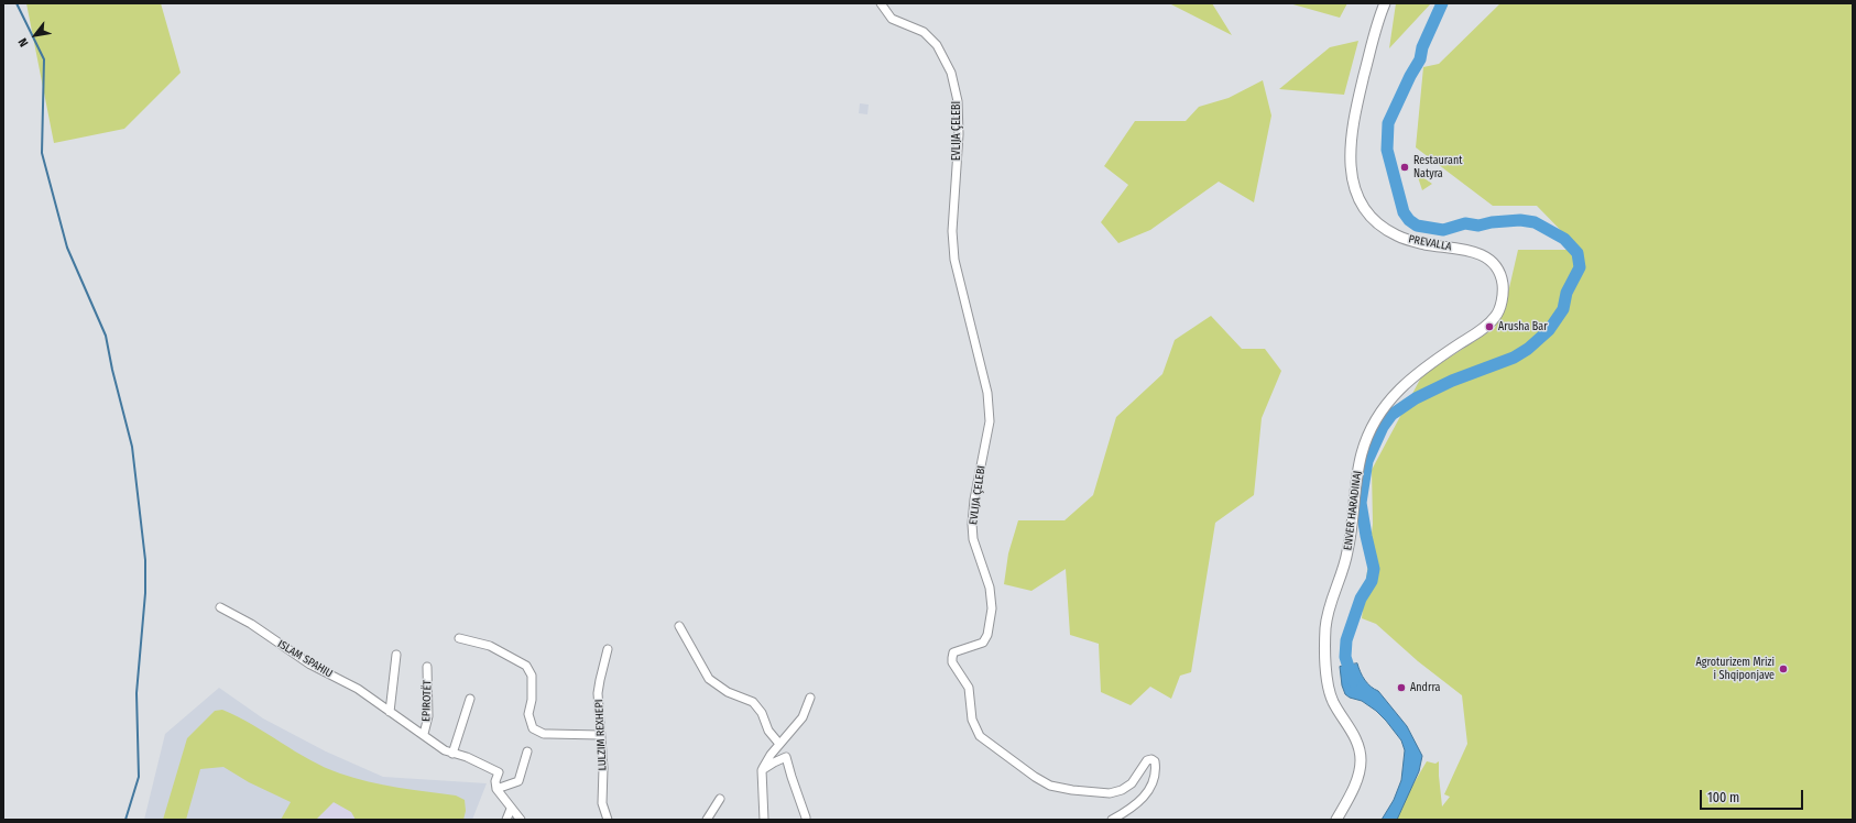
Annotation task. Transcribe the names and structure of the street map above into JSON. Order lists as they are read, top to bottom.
{
  "streets": {
    "main road": ["PREVALLA", "ENVER HARADINAJ"],
    "street": [
      "EVLIJA ÇELEBI",
      "ISLAM SPAHIU",
      "EPIROTËT",
      "LULZIM REXHEPI"
    ]
  },
  "crossings": [
    ["PREVALLA", "ENVER HARADINAJ"],
    ["ISLAM SPAHIU", "EPIROTËT"]
  ],
  "places": [
    "Restaurant Natyra",
    "Arusha Bar",
    "Agroturizem Mrizi i Shqiponjave",
    "Andrra"
  ],
  "scale_bar": "100 m",
  "north": "bottom left"
}
